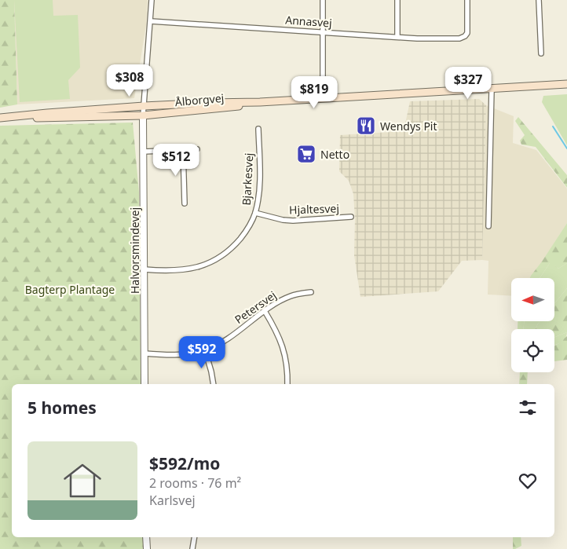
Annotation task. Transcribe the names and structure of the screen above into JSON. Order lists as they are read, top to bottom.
{
  "streets": {
    "main road": ["Ålborgvej"],
    "street": [
      "Annasvej",
      "Bjarkesvej",
      "Hjaltesvej",
      "Halvorsmindevej",
      "Petersvej"
    ]
  },
  "crossings": [
    ["Ålborgvej", "Halvorsmindevej"],
    ["Bjarkesvej", "Hjaltesvej"],
    ["Bjarkesvej", "Halvorsmindevej"],
    ["Halvorsmindevej", "Petersvej"]
  ],
  "parks": ["Bagterp Plantage"],
  "places": {
    "restaurant": ["Wendys Pit"],
    "supermarket": ["Netto"]
  },
  "north": "left",
  "page": {
    "price": [
      "$308",
      "$327",
      "$819",
      "$512",
      "$592"
    ],
    "heading": "5 homes",
    "list": [
      {
        "name": "$592/mo",
        "note": "2 rooms · 76 m² · Karlsvej"
      }
    ]
  }
}
